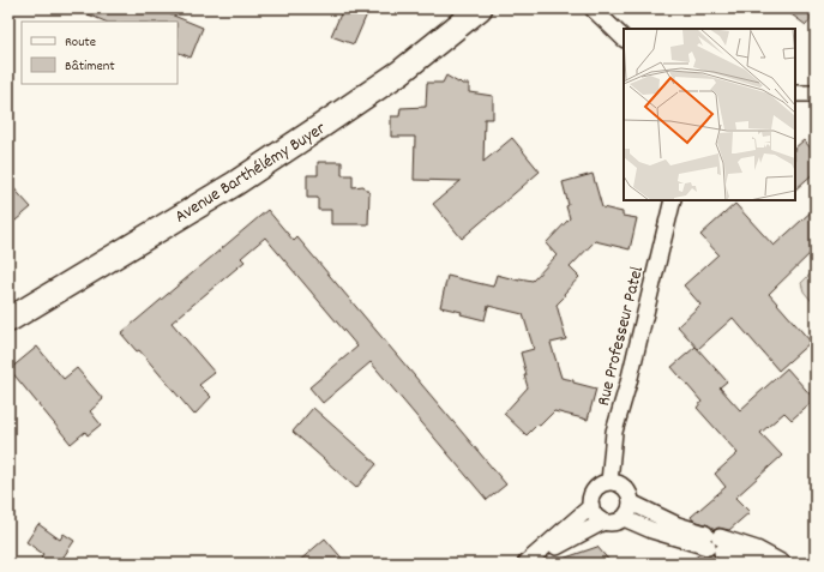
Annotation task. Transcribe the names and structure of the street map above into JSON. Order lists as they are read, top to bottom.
{
  "streets": {
    "main road": ["Avenue Barthélémy Buyer"],
    "street": ["Rue Professeur Patel"]
  },
  "legend": ["Route", "Bâtiment"]
}
